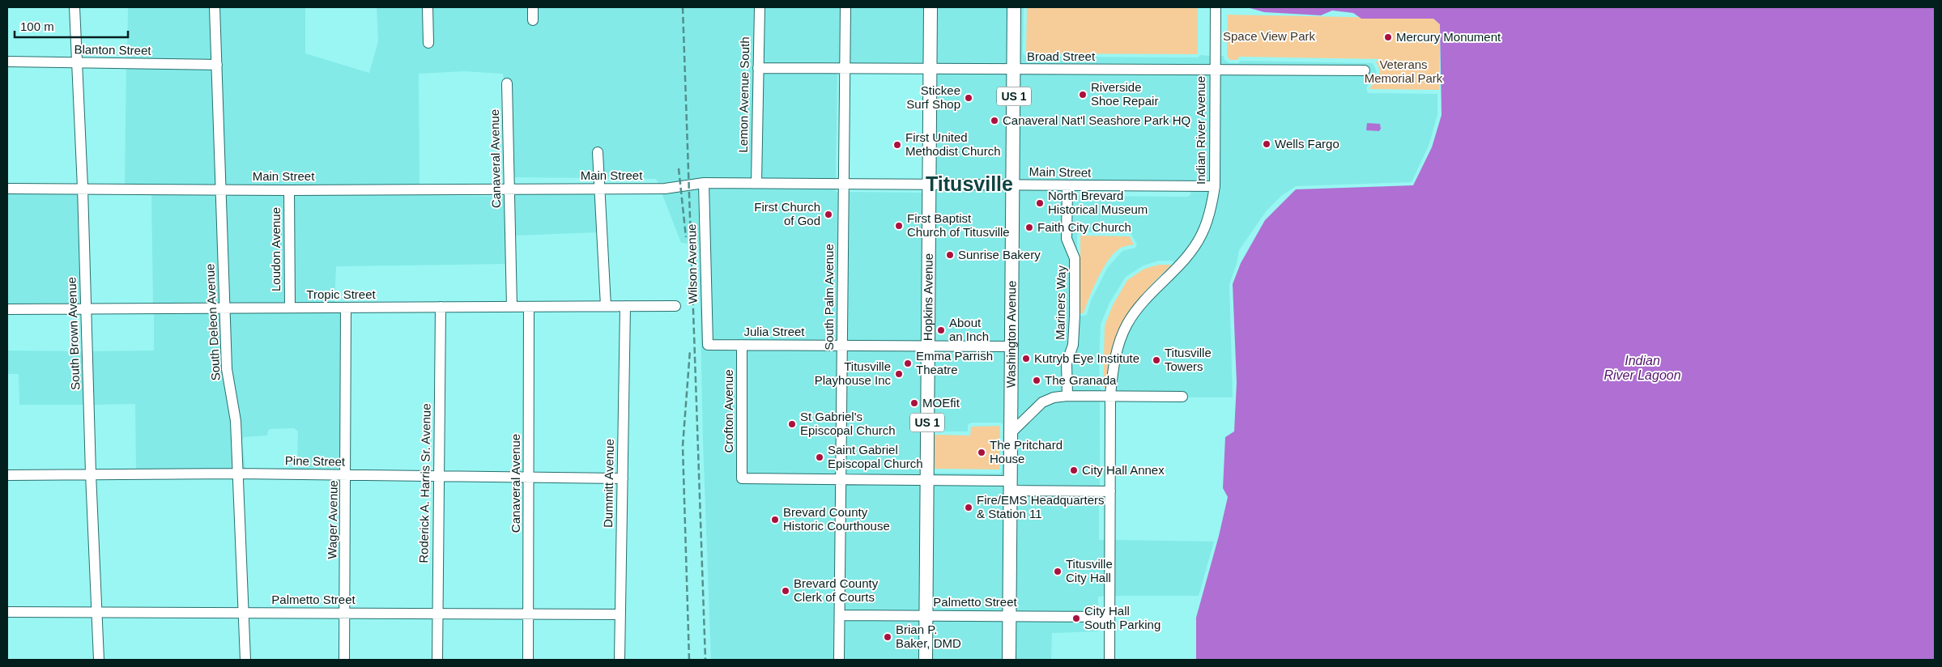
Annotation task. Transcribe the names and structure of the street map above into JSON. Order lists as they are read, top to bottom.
{
  "streets": {
    "main road": ["US 1", "Hopkins Avenue", "Washington Avenue"],
    "street": [
      "Blanton Street",
      "Broad Street",
      "Lemon Avenue South",
      "Indian River Avenue",
      "Canaveral Avenue",
      "Main Street",
      "Loudon Avenue",
      "Wilson Avenue",
      "Tropic Street",
      "South Palm Avenue",
      "Mariners Way",
      "South Deleon Avenue",
      "Julia Street",
      "South Brown Avenue",
      "Crofton Avenue",
      "Pine Street",
      "Roderick A. Harris Sr. Avenue",
      "Dummitt Avenue",
      "Wager Avenue",
      "Palmetto Street"
    ]
  },
  "crossings": [
    ["Blanton Street", "South Deleon Avenue"],
    ["Blanton Street", "South Brown Avenue"],
    ["Broad Street", "Lemon Avenue South"],
    ["Broad Street", "Indian River Avenue"],
    ["Broad Street", "South Palm Avenue"],
    ["Broad Street", "Hopkins Avenue"],
    ["Broad Street", "Washington Avenue"],
    ["Lemon Avenue South", "Main Street"],
    ["Indian River Avenue", "Main Street"],
    ["Indian River Avenue", "Palmetto Street"],
    ["Canaveral Avenue", "Main Street"],
    ["Canaveral Avenue", "Tropic Street"],
    ["Canaveral Avenue", "Pine Street"],
    ["Canaveral Avenue", "Palmetto Street"],
    ["Main Street", "Loudon Avenue"],
    ["Main Street", "Wilson Avenue"],
    ["Main Street", "South Palm Avenue"],
    ["Main Street", "Hopkins Avenue"],
    ["Main Street", "Mariners Way"],
    ["Main Street", "South Deleon Avenue"],
    ["Main Street", "South Brown Avenue"],
    ["Main Street", "Washington Avenue"],
    ["Loudon Avenue", "Tropic Street"],
    ["Wilson Avenue", "Julia Street"],
    ["Tropic Street", "South Deleon Avenue"],
    ["Tropic Street", "South Brown Avenue"],
    ["Tropic Street", "Roderick A. Harris Sr. Avenue"],
    ["Tropic Street", "Dummitt Avenue"],
    ["Tropic Street", "Wager Avenue"],
    ["South Palm Avenue", "Julia Street"],
    ["South Palm Avenue", "Crofton Avenue"],
    ["South Palm Avenue", "Palmetto Street"],
    ["Hopkins Avenue", "Julia Street"],
    ["Hopkins Avenue", "Palmetto Street"],
    ["South Deleon Avenue", "Pine Street"],
    ["South Deleon Avenue", "Palmetto Street"],
    ["Julia Street", "Washington Avenue"],
    ["Julia Street", "Crofton Avenue"],
    ["South Brown Avenue", "Pine Street"],
    ["South Brown Avenue", "Palmetto Street"],
    ["Washington Avenue", "Palmetto Street"],
    ["Pine Street", "Roderick A. Harris Sr. Avenue"],
    ["Pine Street", "Dummitt Avenue"],
    ["Pine Street", "Wager Avenue"],
    ["Roderick A. Harris Sr. Avenue", "Palmetto Street"],
    ["Dummitt Avenue", "Palmetto Street"],
    ["Wager Avenue", "Palmetto Street"]
  ],
  "districts": ["Titusville"],
  "water": ["Indian River Lagoon"],
  "parks": ["Space View Park", "Veterans Memorial Park"],
  "places": [
    "Mercury Monument",
    "Riverside Shoe Repair",
    "Stickee Surf Shop",
    "Canaveral Nat'l Seashore Park HQ",
    "Wells Fargo",
    "First United Methodist Church",
    "North Brevard Historical Museum",
    "First Church of God",
    "First Baptist Church of Titusville",
    "Faith City Church",
    "Sunrise Bakery",
    "About an Inch",
    "Kutryb Eye Institute",
    "Titusville Towers",
    "Emma Parrish Theatre",
    "Titusville Playhouse Inc",
    "The Granada",
    "MOEfit",
    "St Gabriel's Episcopal Church",
    "The Pritchard House",
    "Saint Gabriel Episcopal Church",
    "City Hall Annex",
    "Fire/EMS Headquarters & Station 11",
    "Brevard County Historic Courthouse",
    "Titusville City Hall",
    "Brevard County Clerk of Courts",
    "City Hall South Parking",
    "Brian P. Baker, DMD"
  ],
  "scale_bar": "100 m"
}
